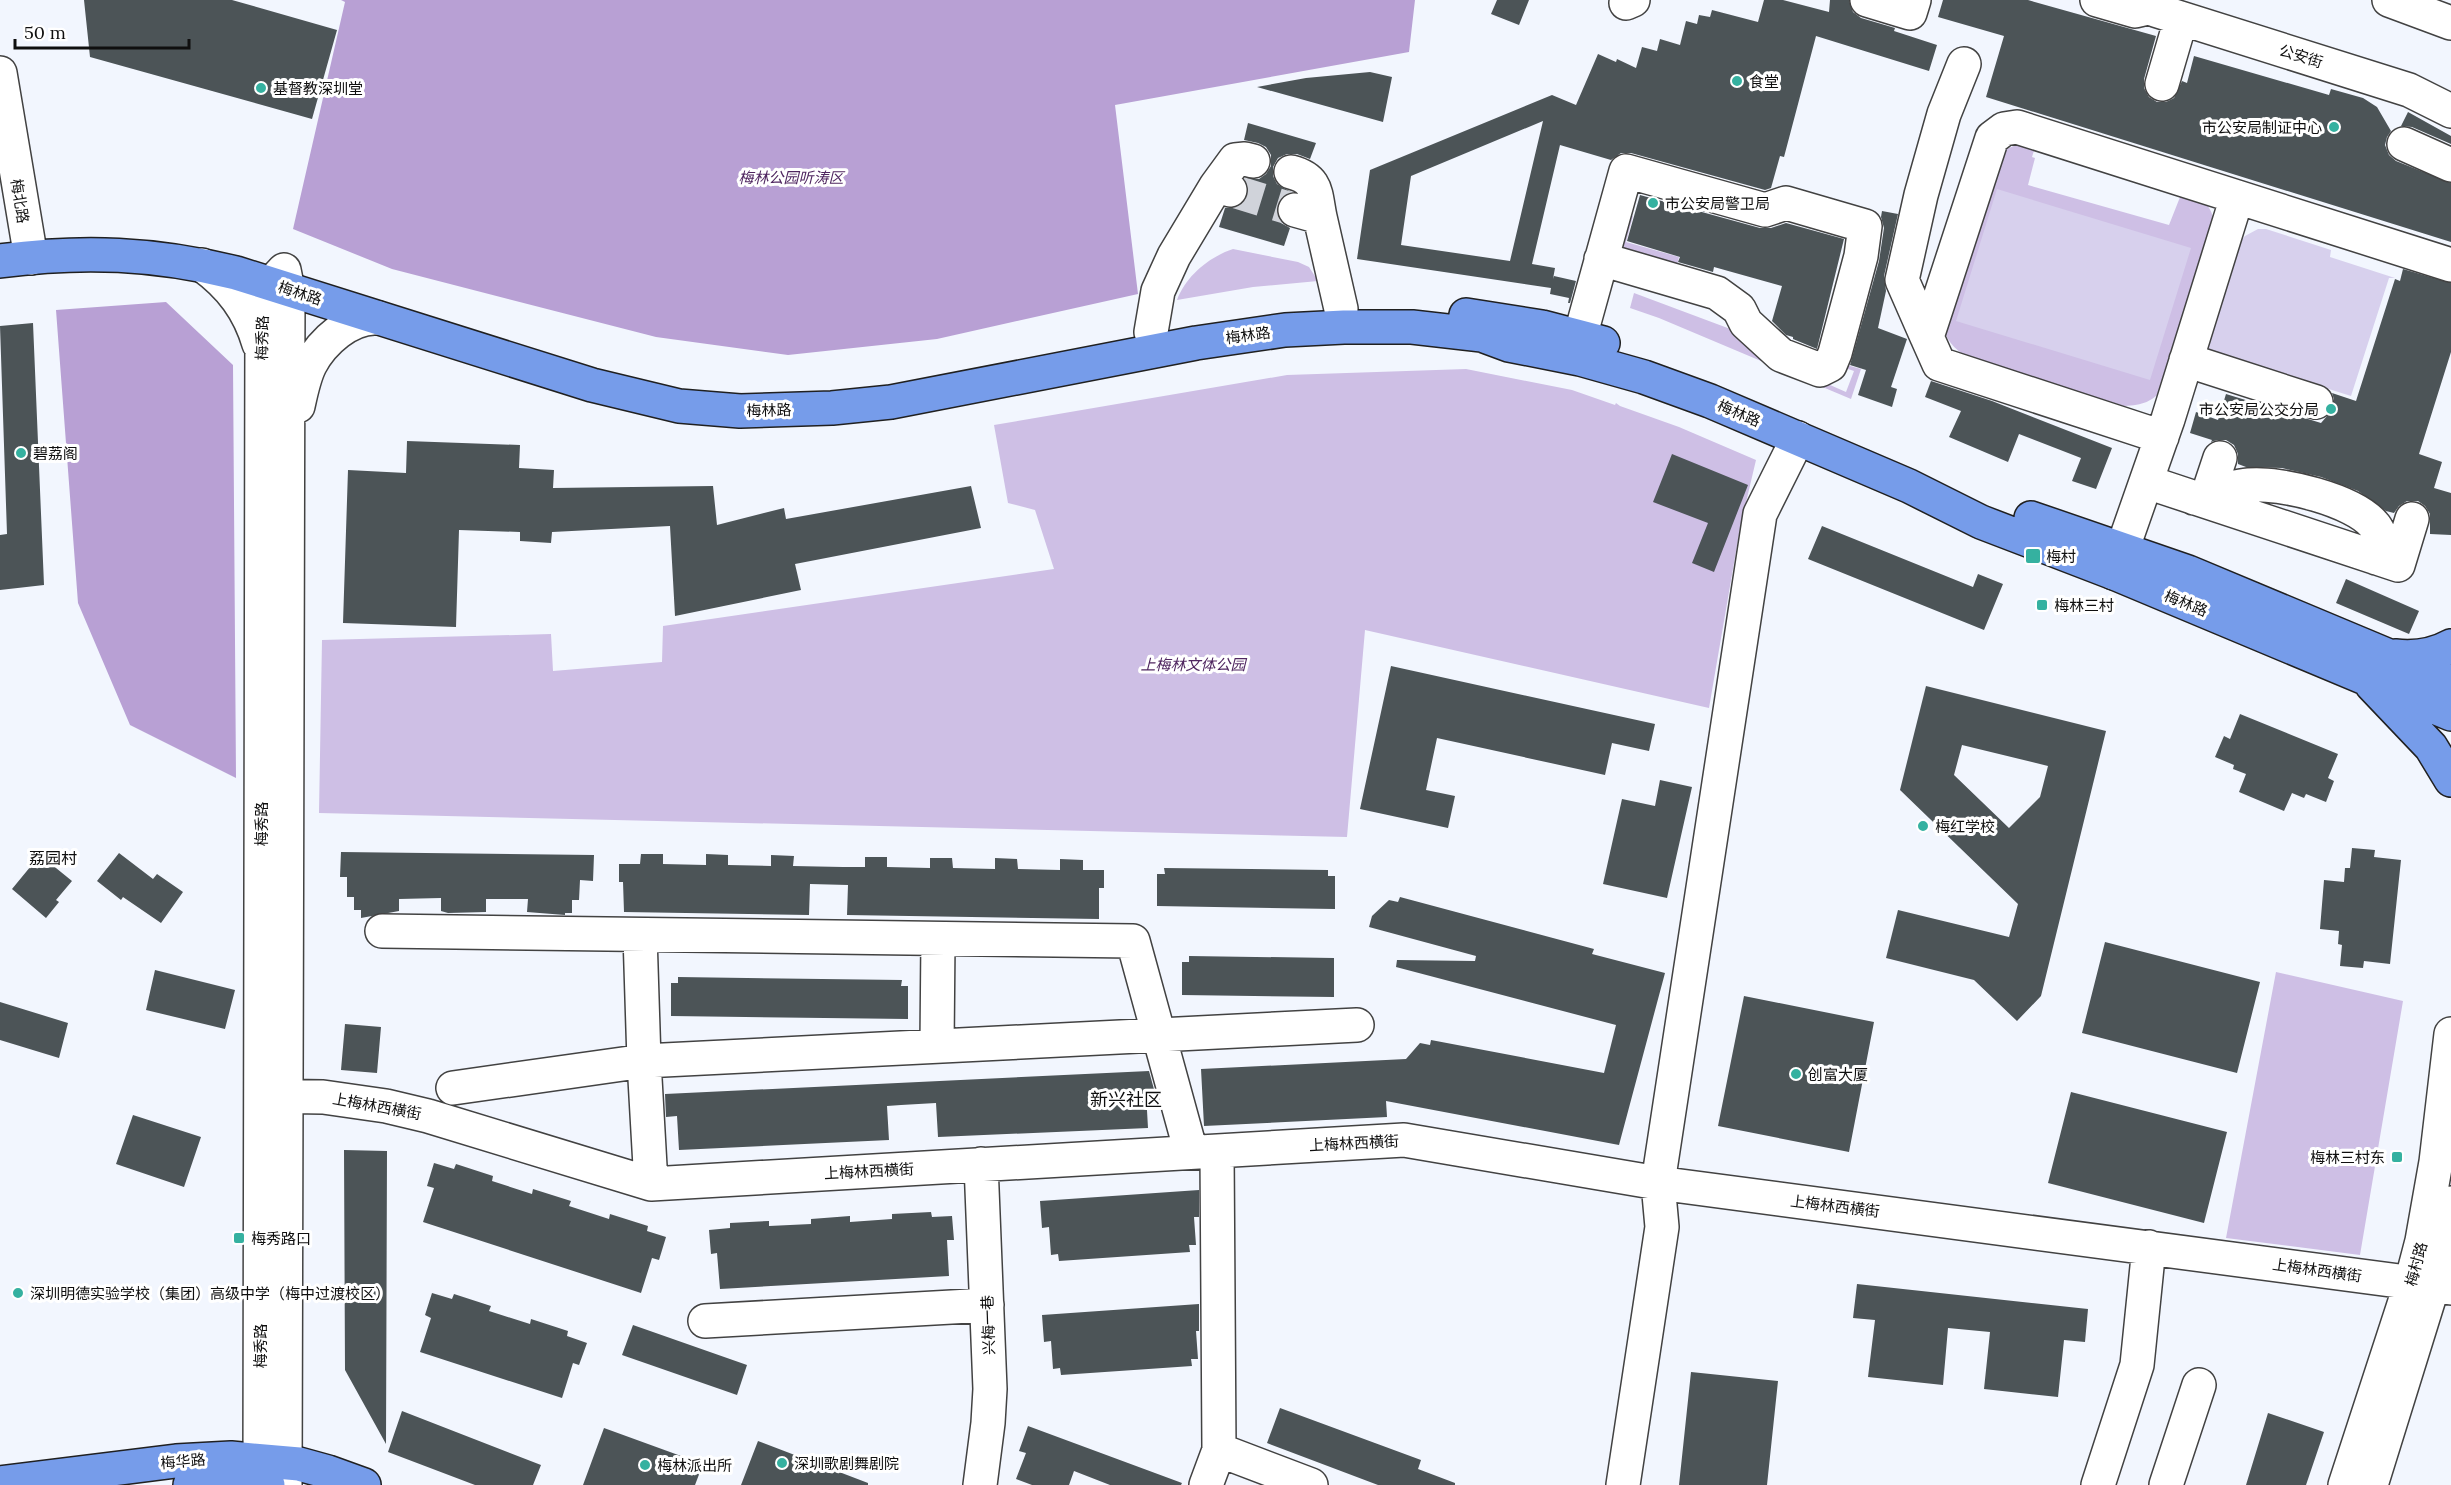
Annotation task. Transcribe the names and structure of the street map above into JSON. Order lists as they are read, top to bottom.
{
  "streets": {
    "main road": ["梅林路", "梅华路"],
    "street": [
      "公安街",
      "梅北路",
      "梅秀路",
      "上梅林西横街",
      "梅村路",
      "兴梅一巷"
    ]
  },
  "crossings": [
    ["梅北路", "梅林路"],
    ["梅林路", "梅秀路"],
    ["梅秀路", "上梅林西横街"],
    ["梅秀路", "梅华路"],
    ["上梅林西横街", "梅村路"],
    ["上梅林西横街", "兴梅一巷"]
  ],
  "districts": ["荔园村", "新兴社区"],
  "parks": ["梅林公园听涛区", "上梅林文体公园"],
  "places": {
    "other": [
      "食堂",
      "基督教深圳堂",
      "市公安局制证中心",
      "市公安局警卫局",
      "市公安局公交分局",
      "碧荔阁",
      "梅红学校",
      "创富大厦",
      "深圳明德实验学校（集团）高级中学（梅中过渡校区）",
      "深圳歌剧舞剧院",
      "梅林派出所"
    ],
    "transit": [
      "梅村",
      "梅林三村",
      "梅林三村东",
      "梅秀路口"
    ]
  },
  "scale_bar": "50 m"
}
